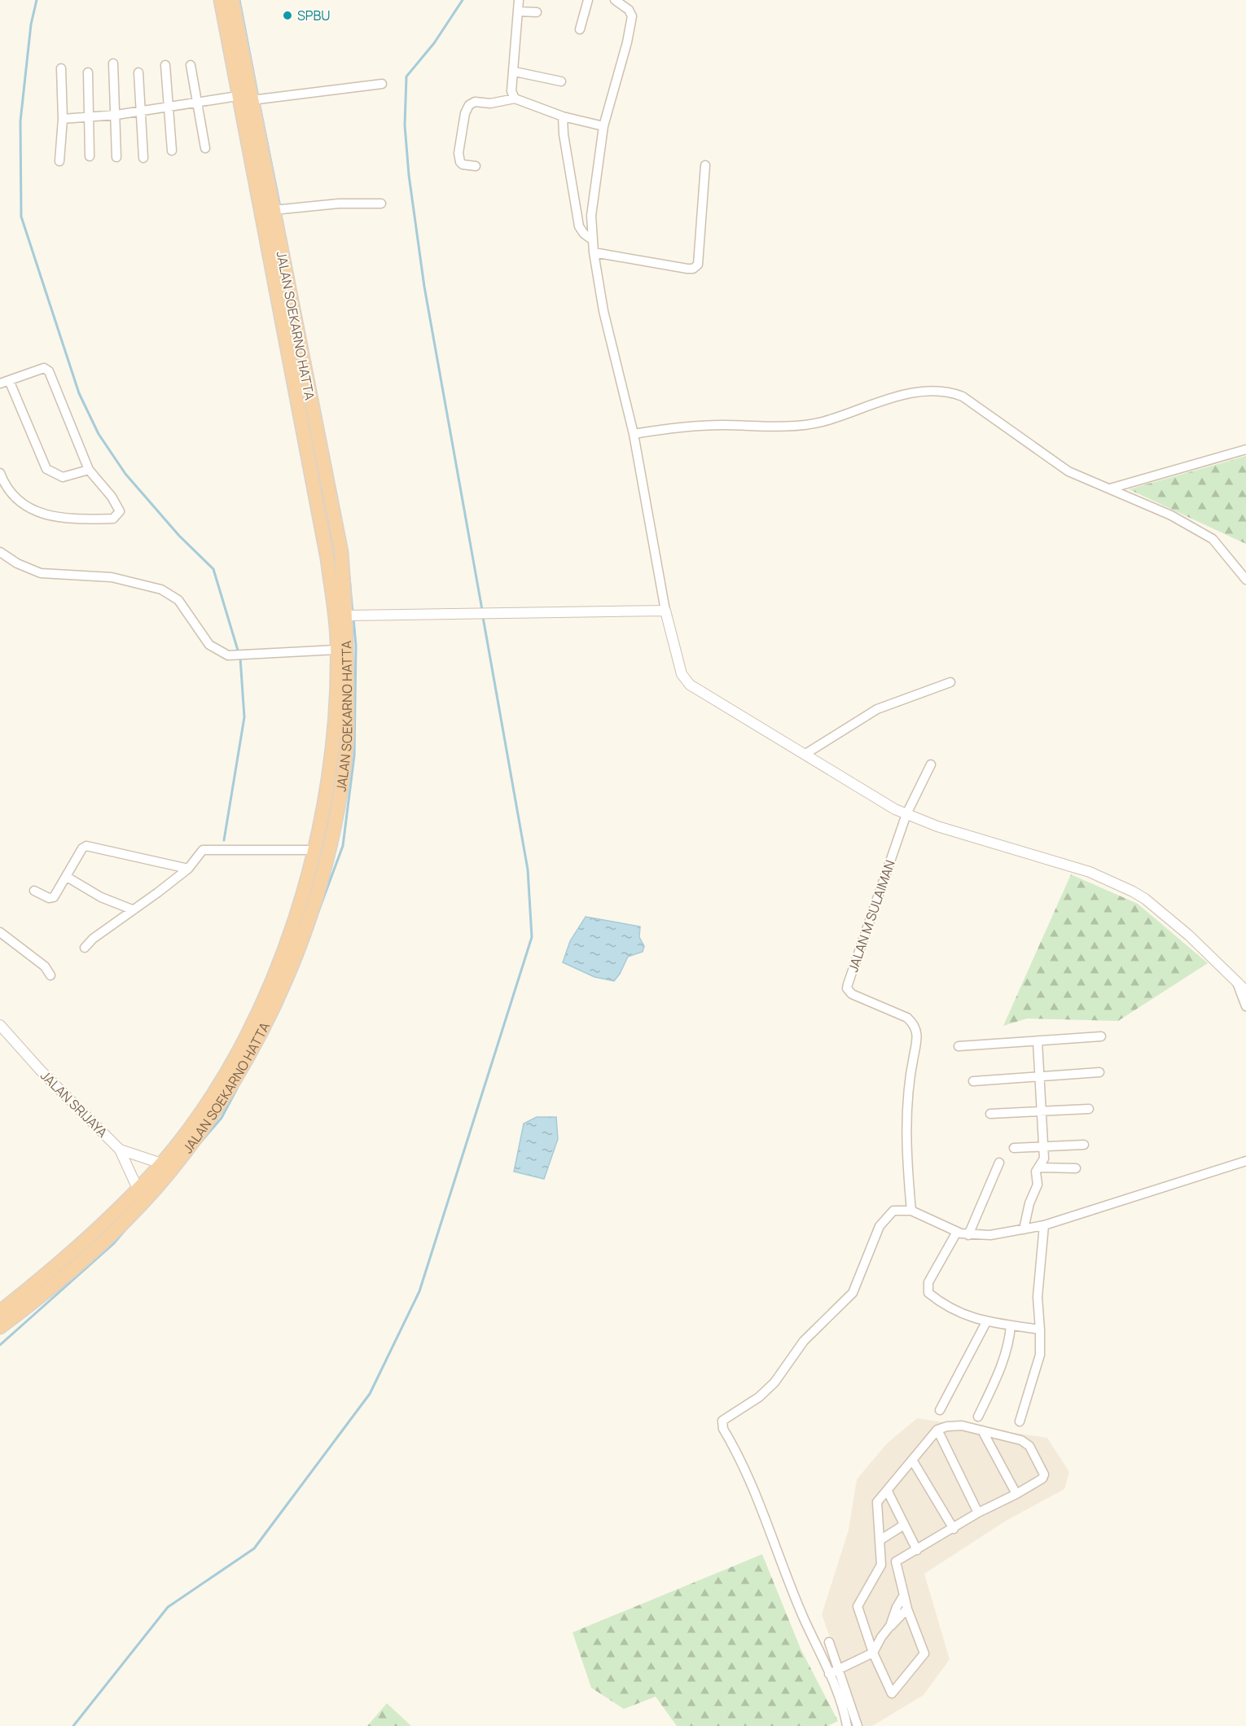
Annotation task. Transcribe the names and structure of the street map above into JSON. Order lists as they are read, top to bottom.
{
  "streets": {
    "highway": ["JALAN SOEKARNO HATTA"],
    "street": ["JALAN M SULAIMAN", "JALAN SRIJAYA"]
  },
  "crossings": [
    ["JALAN SOEKARNO HATTA", "JALAN SRIJAYA"]
  ],
  "places": ["SPBU"]
}
